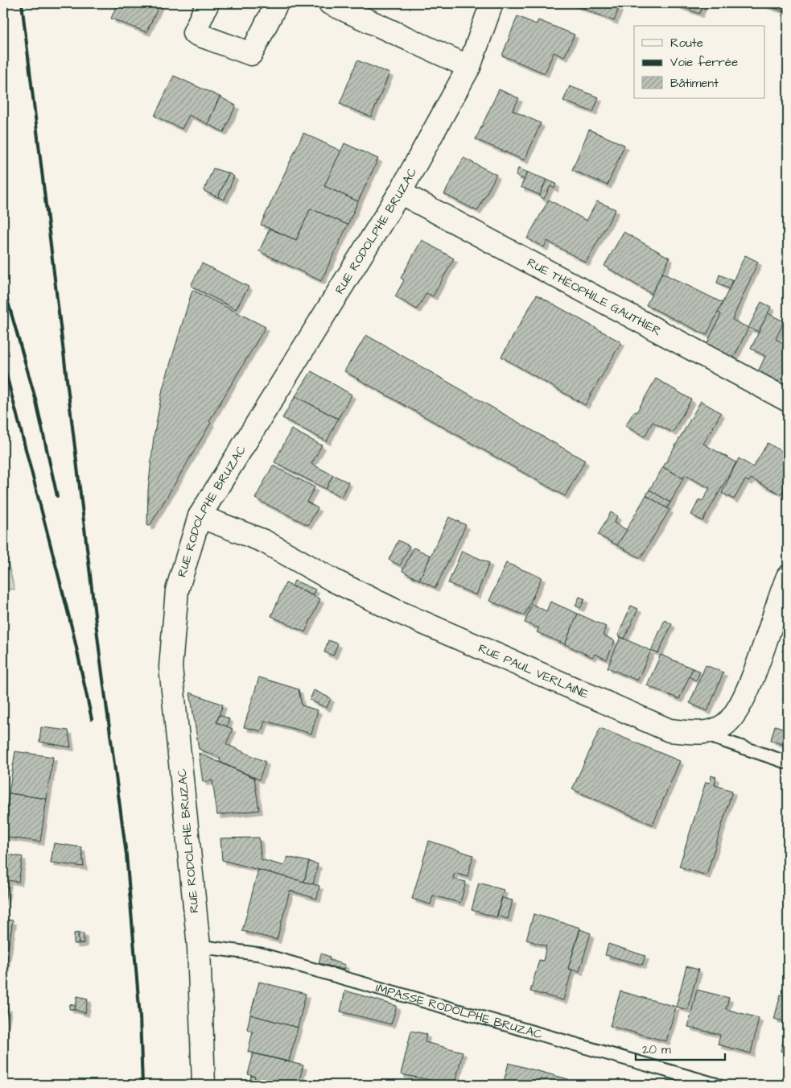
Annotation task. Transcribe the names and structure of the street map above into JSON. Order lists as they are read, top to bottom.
{
  "streets": {
    "street": ["RUE RODOLPHE BRUZAC", "RUE THÉOPHILE GAUTHIER", "RUE PAUL VERLAINE"],
    "lane": ["IMPASSE RODOLPHE BRUZAC"]
  },
  "crossings": [
    ["RUE RODOLPHE BRUZAC", "RUE THÉOPHILE GAUTHIER"],
    ["RUE RODOLPHE BRUZAC", "RUE PAUL VERLAINE"],
    ["RUE RODOLPHE BRUZAC", "IMPASSE RODOLPHE BRUZAC"]
  ],
  "legend": ["Route", "Voie ferrée", "Bâtiment"],
  "scale_bar": "20 m"
}
